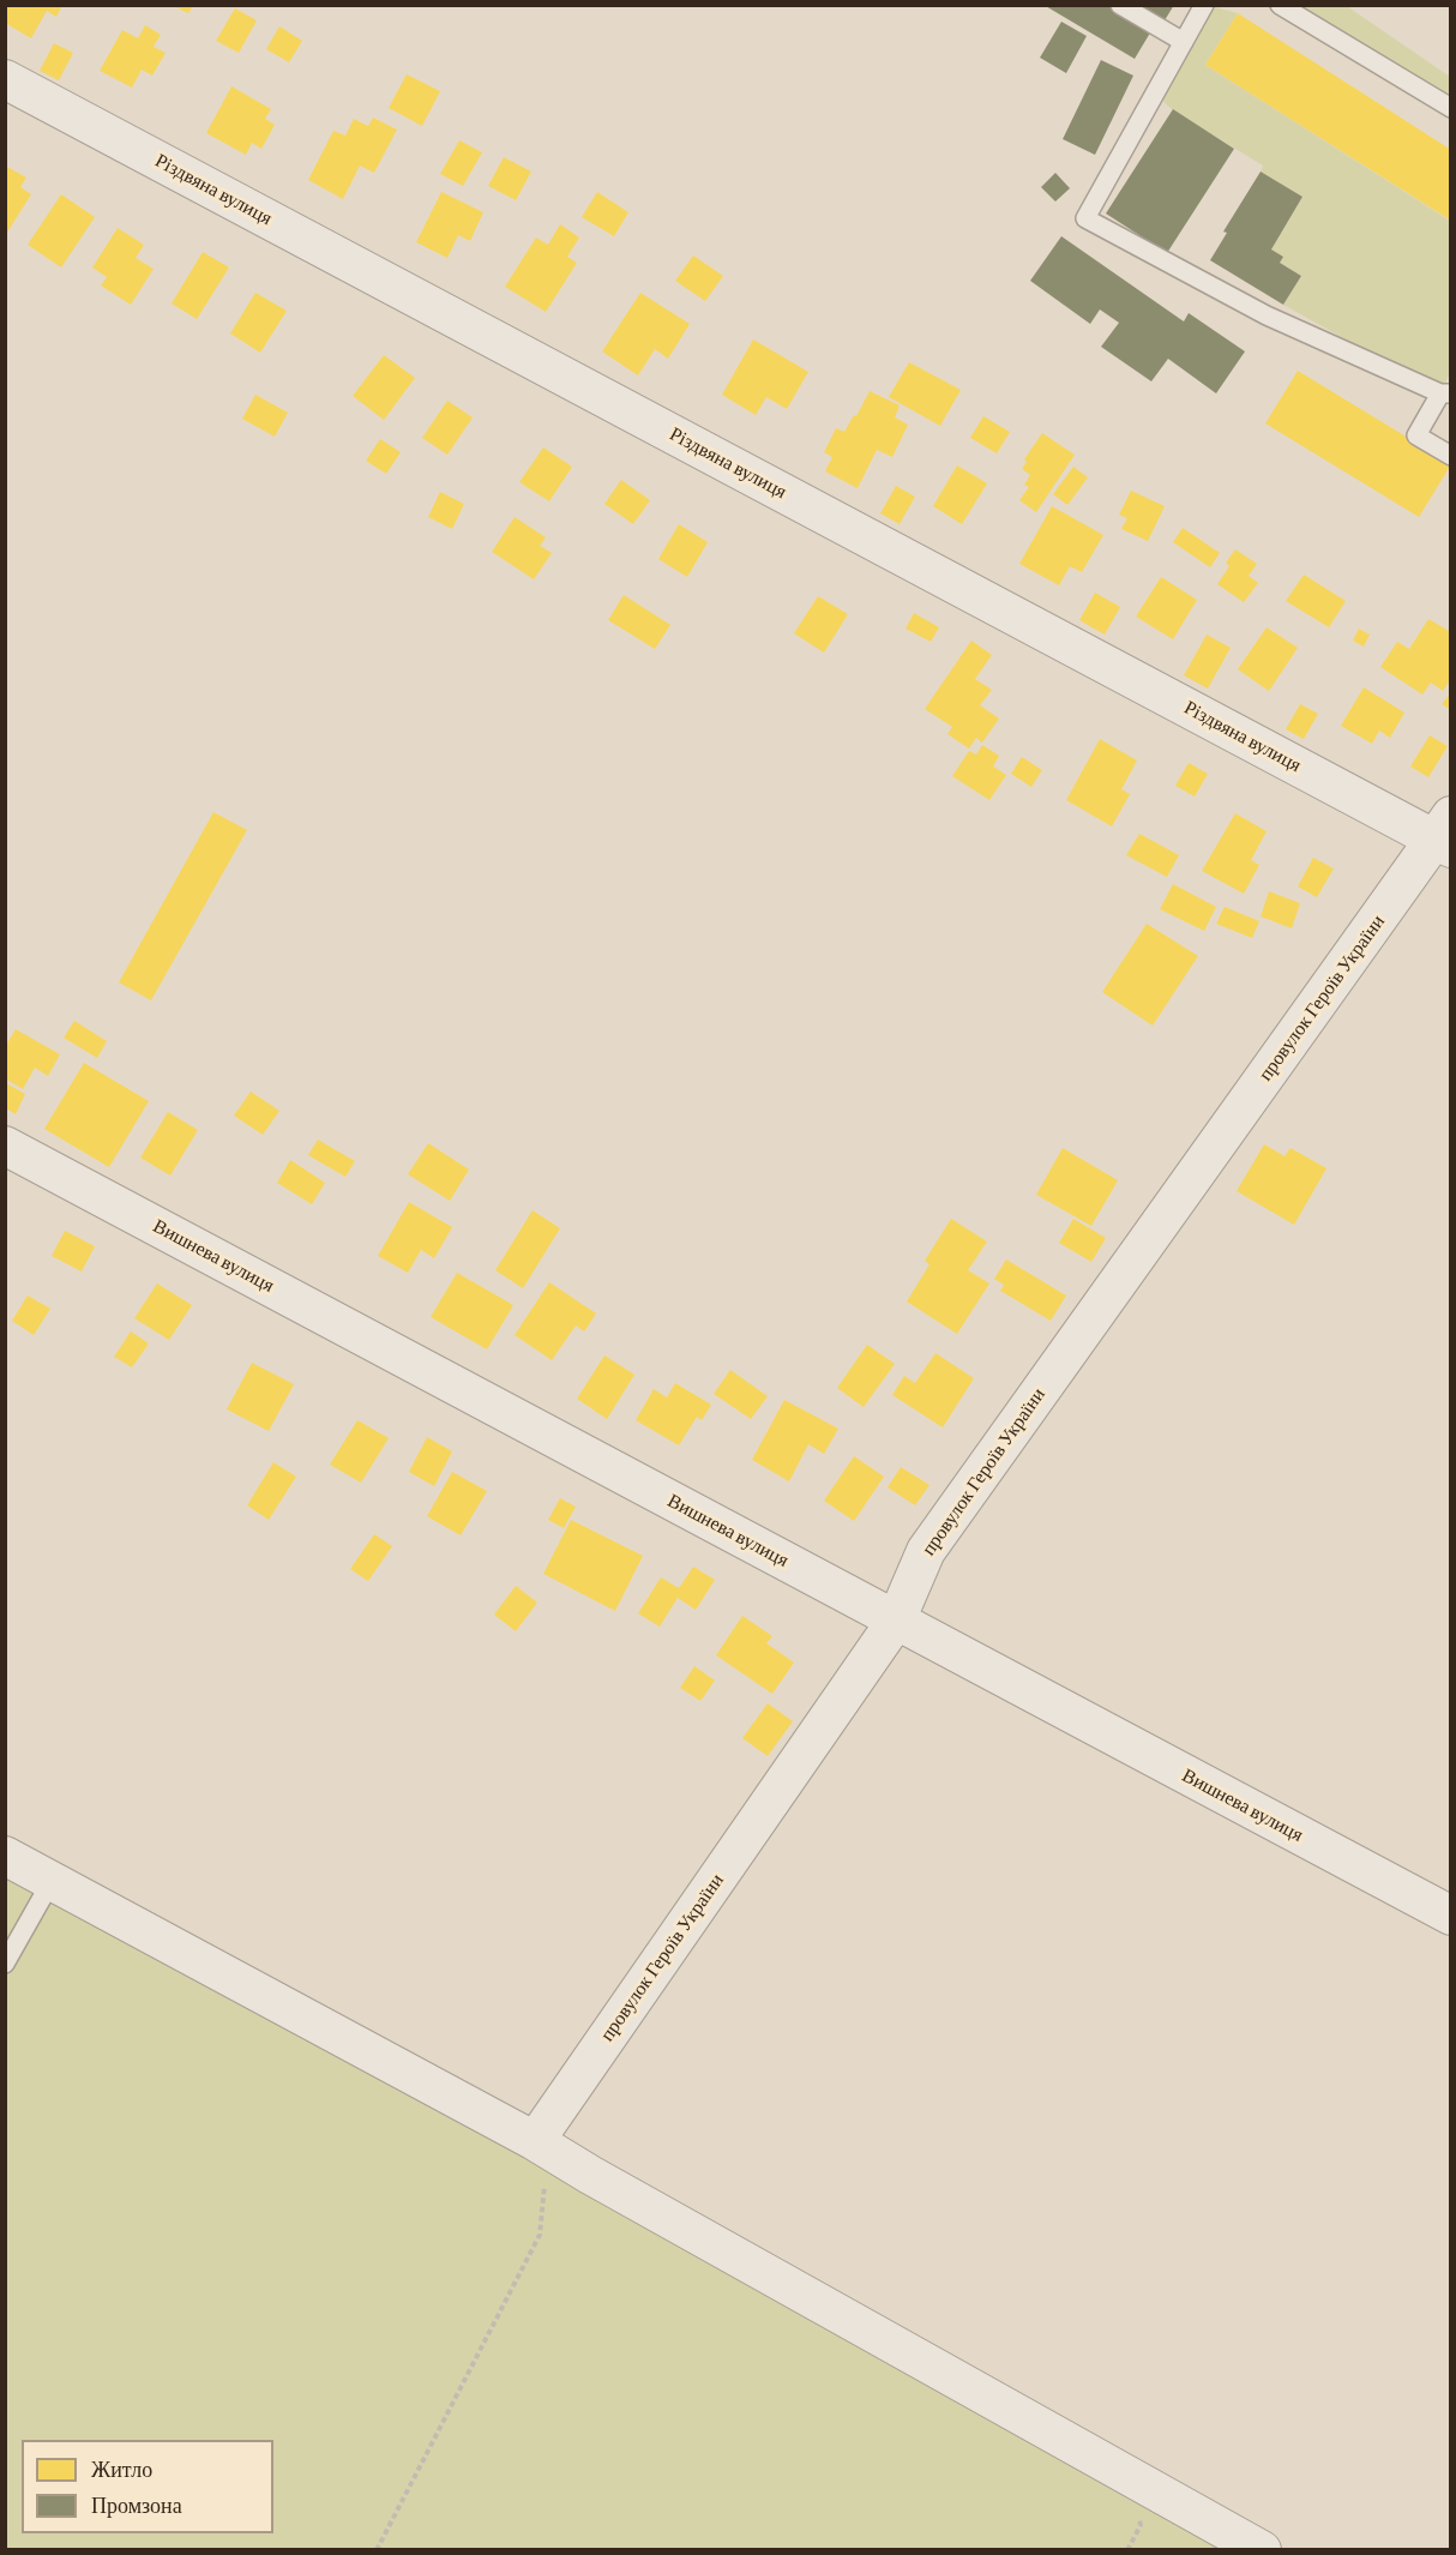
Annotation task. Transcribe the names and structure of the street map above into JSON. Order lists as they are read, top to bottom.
{
  "streets": {
    "street": ["Різдвяна вулиця", "провулок Героїв України", "Вишнева вулиця"]
  },
  "crossings": [
    ["Різдвяна вулиця", "провулок Героїв України"],
    ["провулок Героїв України", "Вишнева вулиця"]
  ],
  "legend": ["Житло", "Промзона"]
}
